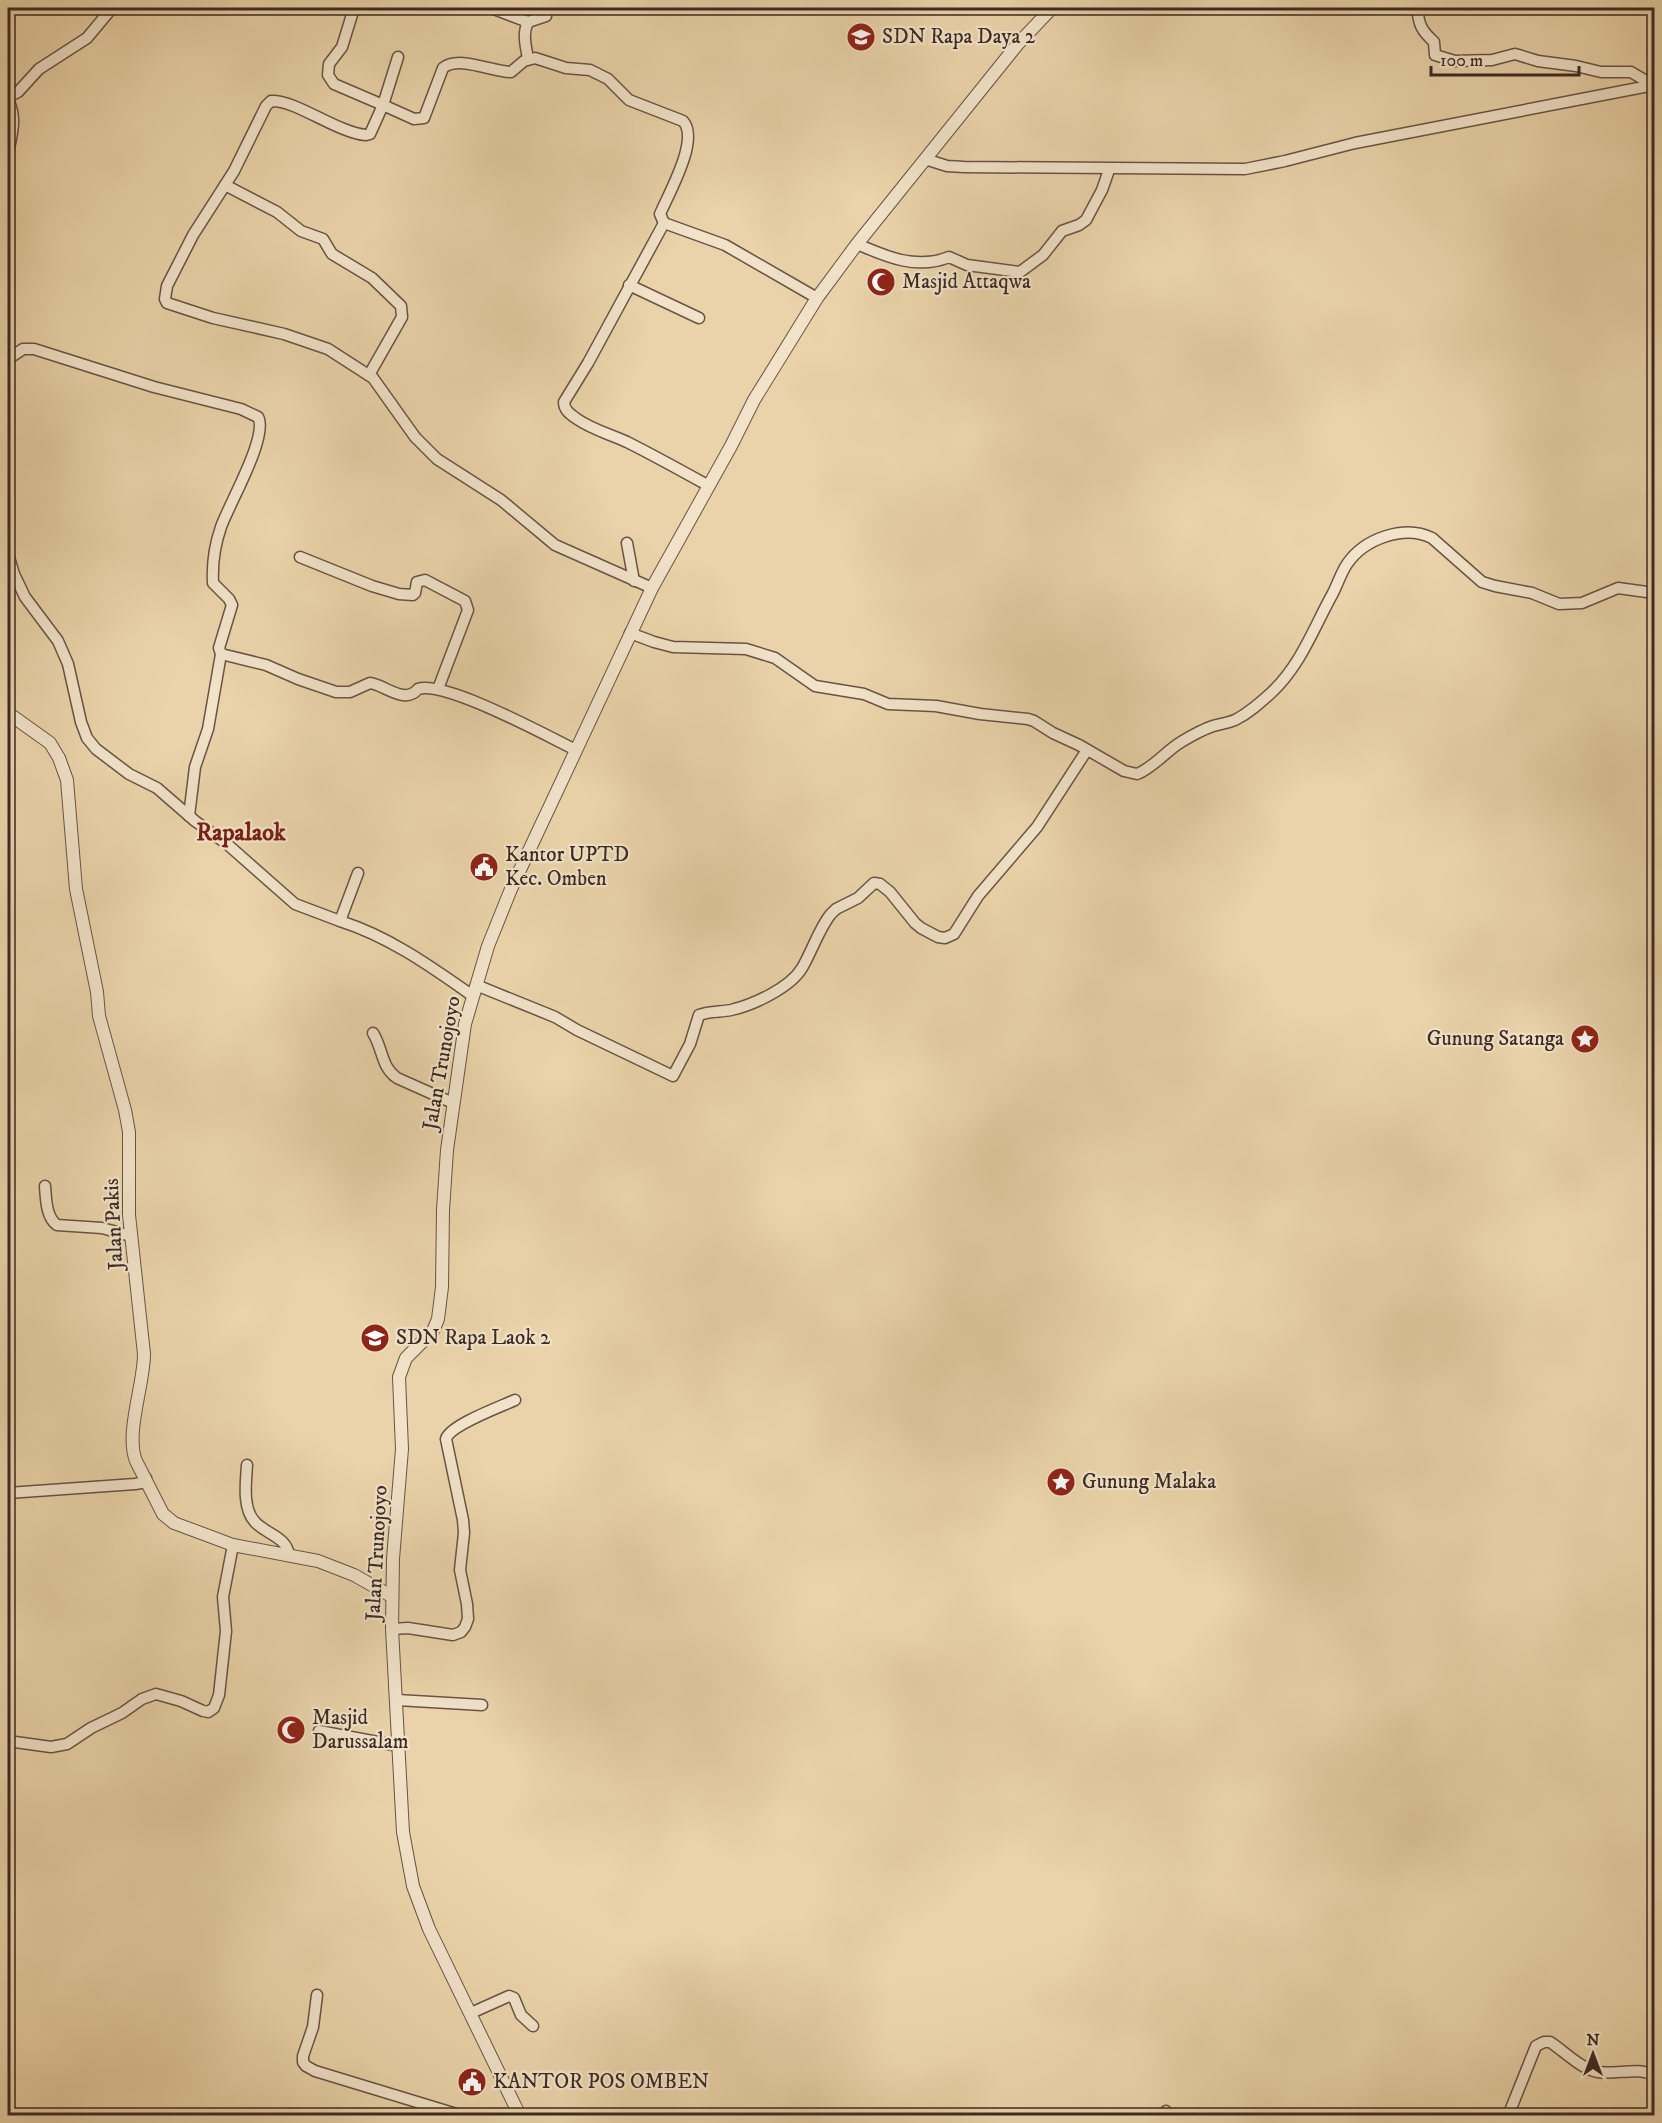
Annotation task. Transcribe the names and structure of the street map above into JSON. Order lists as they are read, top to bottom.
{
  "streets": {
    "street": ["Jalan Trunojoyo", "Jalan Pakis"]
  },
  "crossings": [
    ["Jalan Trunojoyo", "Jalan Pakis"]
  ],
  "districts": ["Rapalaok"],
  "places": {
    "school or university": ["SDN Rapa Daya 2", "SDN Rapa Laok 2"],
    "mosque": ["Masjid Attaqwa", "Masjid Darussalam"],
    "public building": ["Kantor UPTD Kec. Omben", "KANTOR POS OMBEN"],
    "place": ["Gunung Satanga", "Gunung Malaka"]
  },
  "scale_bar": "100 m",
  "north": "top"
}
